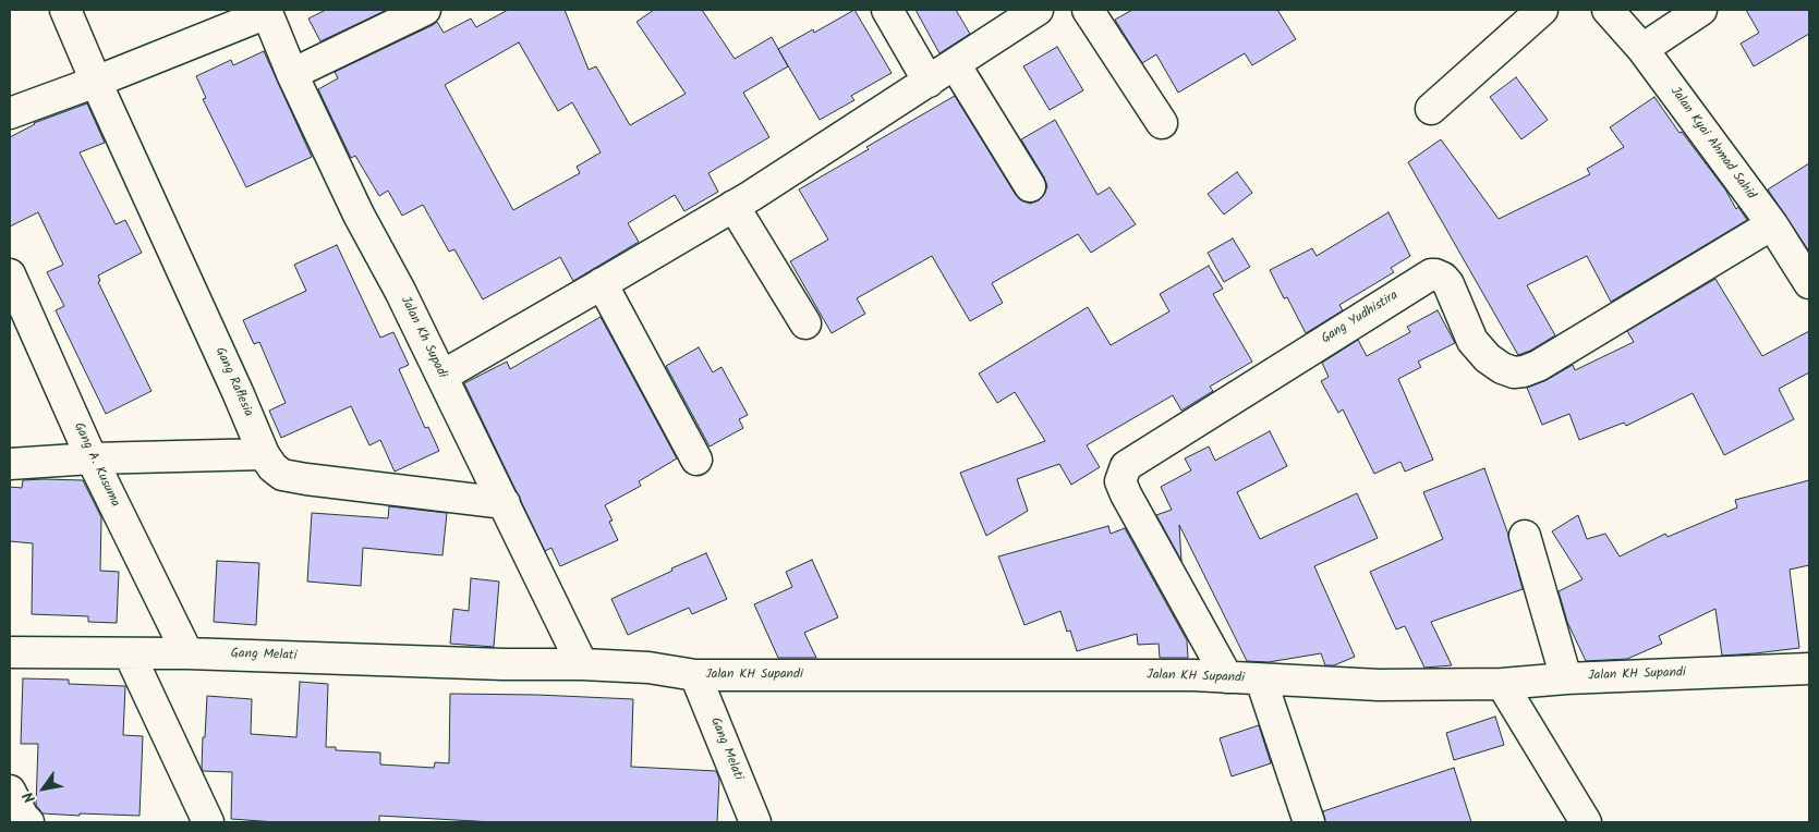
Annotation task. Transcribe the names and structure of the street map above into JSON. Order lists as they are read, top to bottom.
{
  "streets": {
    "street": [
      "Jalan Kyai Ahmad Sahid",
      "Gang Yudhistira",
      "Jalan Kh Supadi",
      "Gang Raflesia",
      "Gang A. Kusuma",
      "Gang Melati",
      "Jalan KH Supandi"
    ]
  },
  "crossings": [
    ["Jalan Kyai Ahmad Sahid", "Gang Yudhistira"],
    ["Gang Yudhistira", "Jalan KH Supandi"],
    ["Jalan Kh Supadi", "Gang Raflesia"],
    ["Jalan Kh Supadi", "Gang Melati"],
    ["Jalan Kh Supadi", "Jalan KH Supandi"],
    ["Gang A. Kusuma", "Gang Melati"],
    ["Gang Melati", "Jalan KH Supandi"]
  ],
  "north": "bottom left"
}
